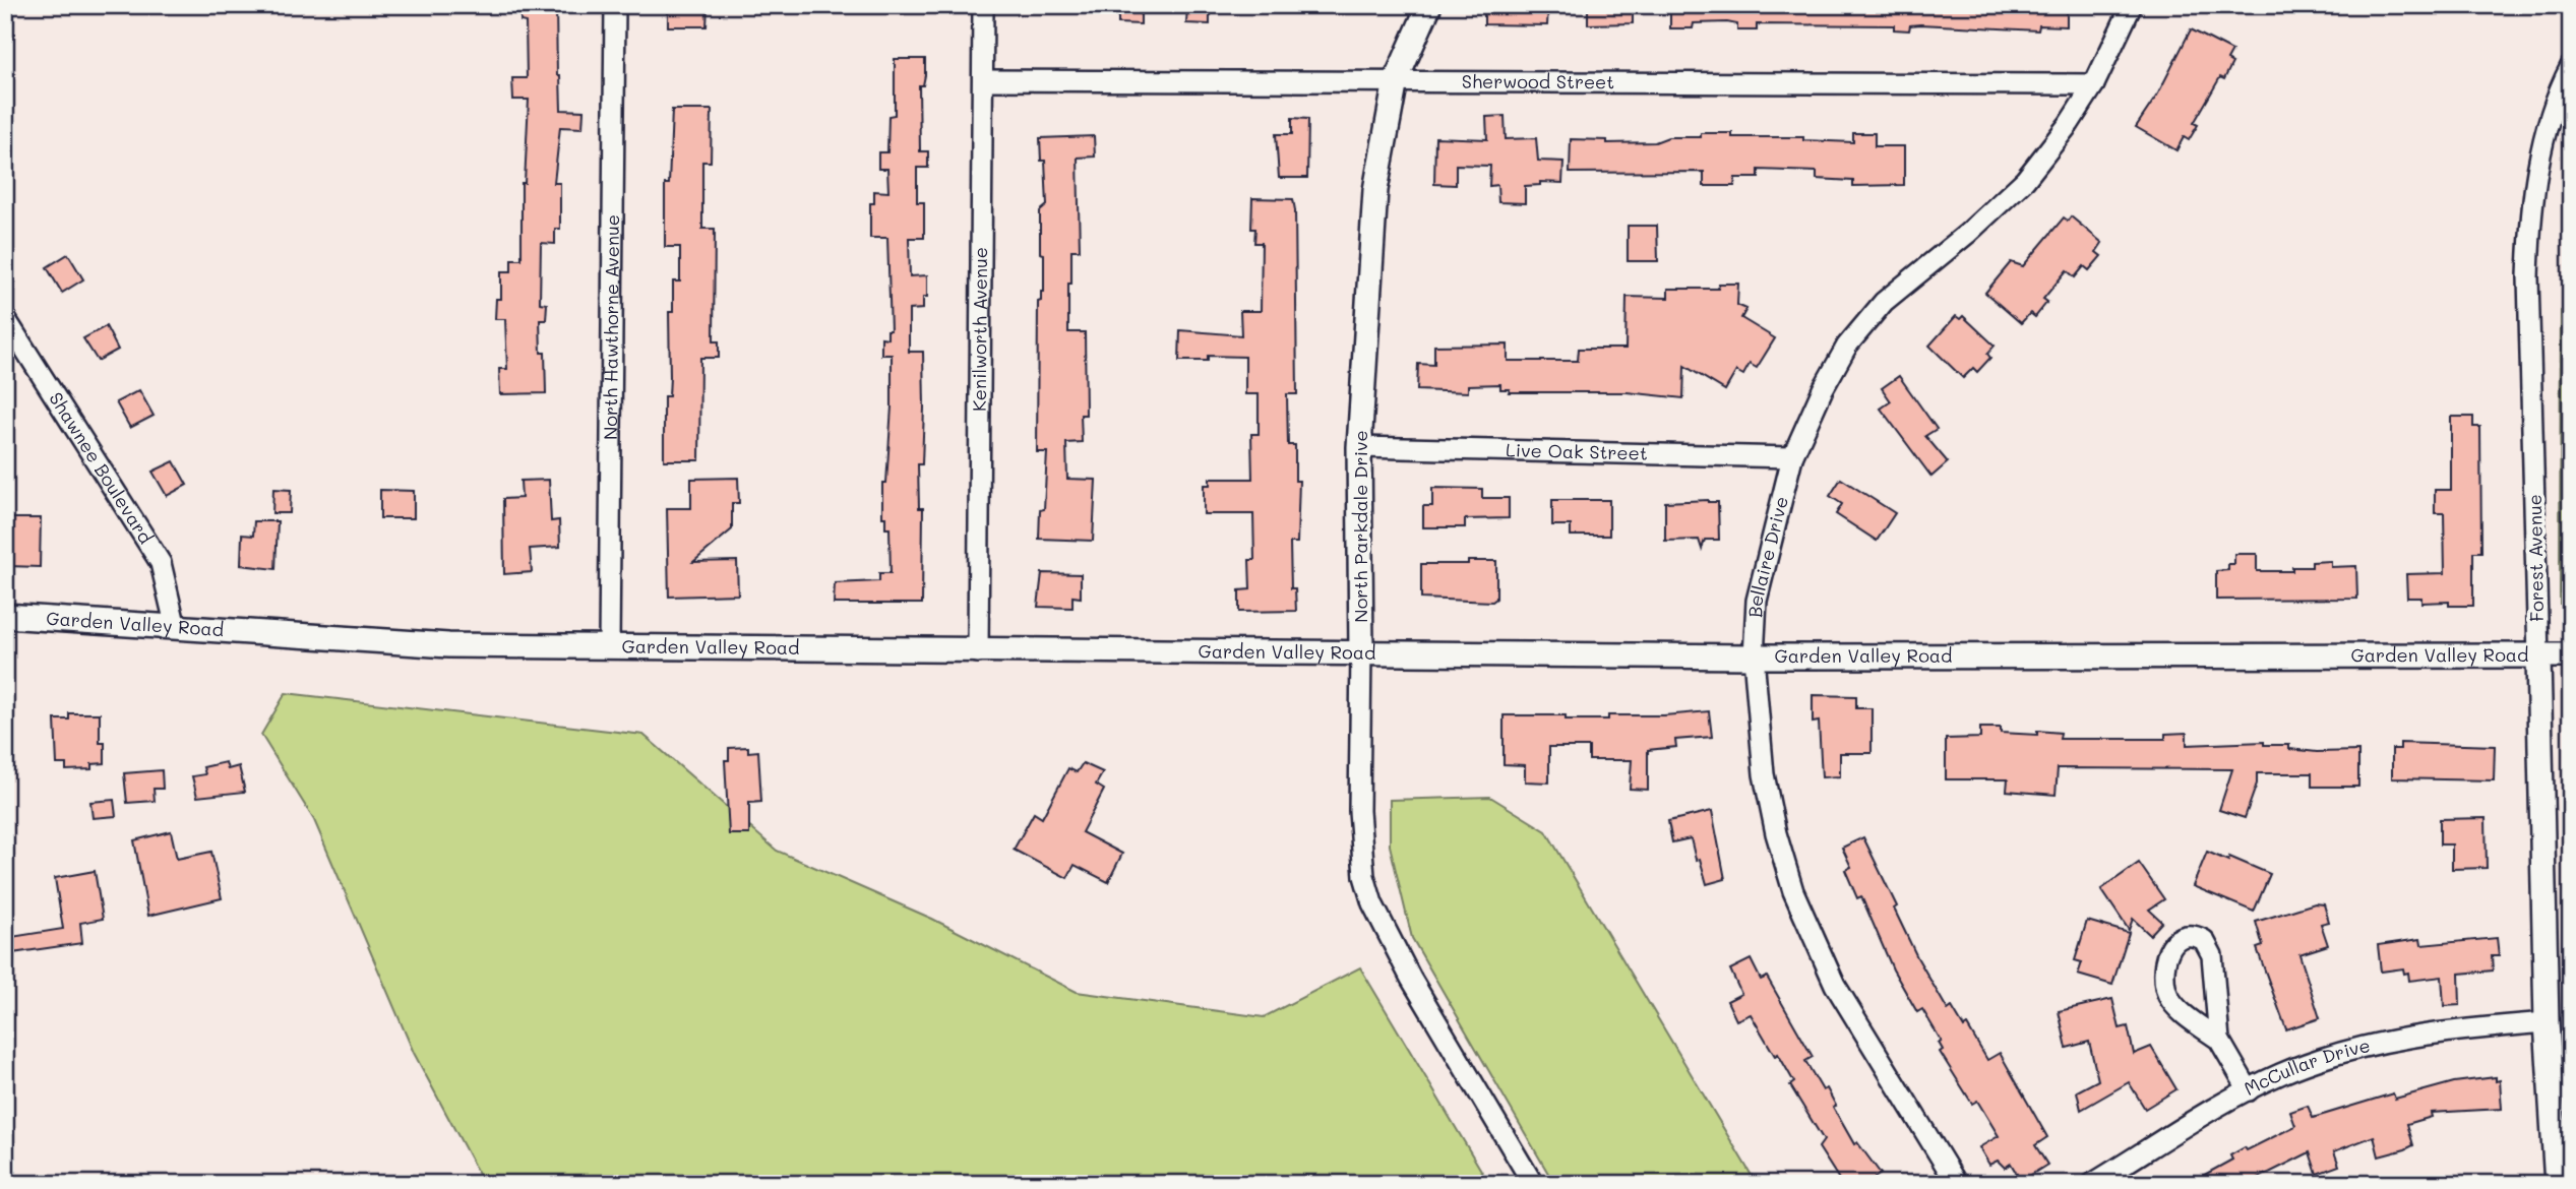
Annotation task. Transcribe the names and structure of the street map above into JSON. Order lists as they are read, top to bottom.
{
  "streets": {
    "street": [
      "Sherwood Street",
      "North Hawthorne Avenue",
      "Kenilworth Avenue",
      "Live Oak Street",
      "Shawnee Boulevard",
      "North Parkdale Drive",
      "Bellaire Drive",
      "Forest Avenue",
      "Garden Valley Road",
      "McCullar Drive"
    ]
  },
  "crossings": [
    ["Sherwood Street", "Kenilworth Avenue"],
    ["Sherwood Street", "North Parkdale Drive"],
    ["Sherwood Street", "Bellaire Drive"],
    ["North Hawthorne Avenue", "Garden Valley Road"],
    ["Kenilworth Avenue", "Garden Valley Road"],
    ["Live Oak Street", "North Parkdale Drive"],
    ["Live Oak Street", "Bellaire Drive"],
    ["Shawnee Boulevard", "Garden Valley Road"],
    ["North Parkdale Drive", "Garden Valley Road"],
    ["Bellaire Drive", "Garden Valley Road"],
    ["Forest Avenue", "Garden Valley Road"],
    ["Forest Avenue", "McCullar Drive"]
  ]
}
